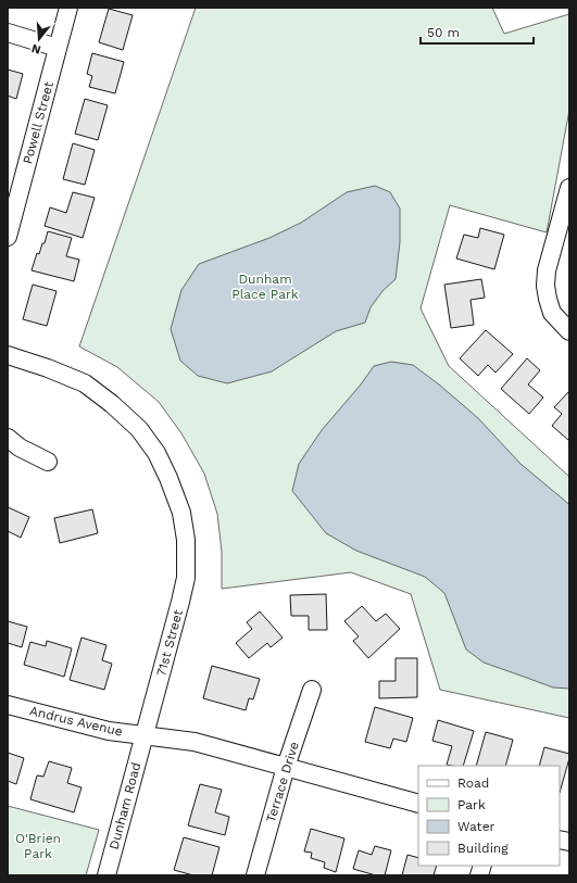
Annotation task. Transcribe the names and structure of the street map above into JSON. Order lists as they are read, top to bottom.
{
  "streets": {
    "street": [
      "Powell Street",
      "71st Street",
      "Andrus Avenue",
      "Terrace Drive",
      "Dunham Road"
    ]
  },
  "crossings": [
    ["71st Street", "Andrus Avenue"],
    ["71st Street", "Dunham Road"],
    ["Andrus Avenue", "Dunham Road"]
  ],
  "parks": ["Dunham Place Park", "O'Brien Park"],
  "legend": [
    "Road",
    "Park",
    "Water",
    "Building"
  ],
  "scale_bar": "50 m",
  "north": "bottom"
}
